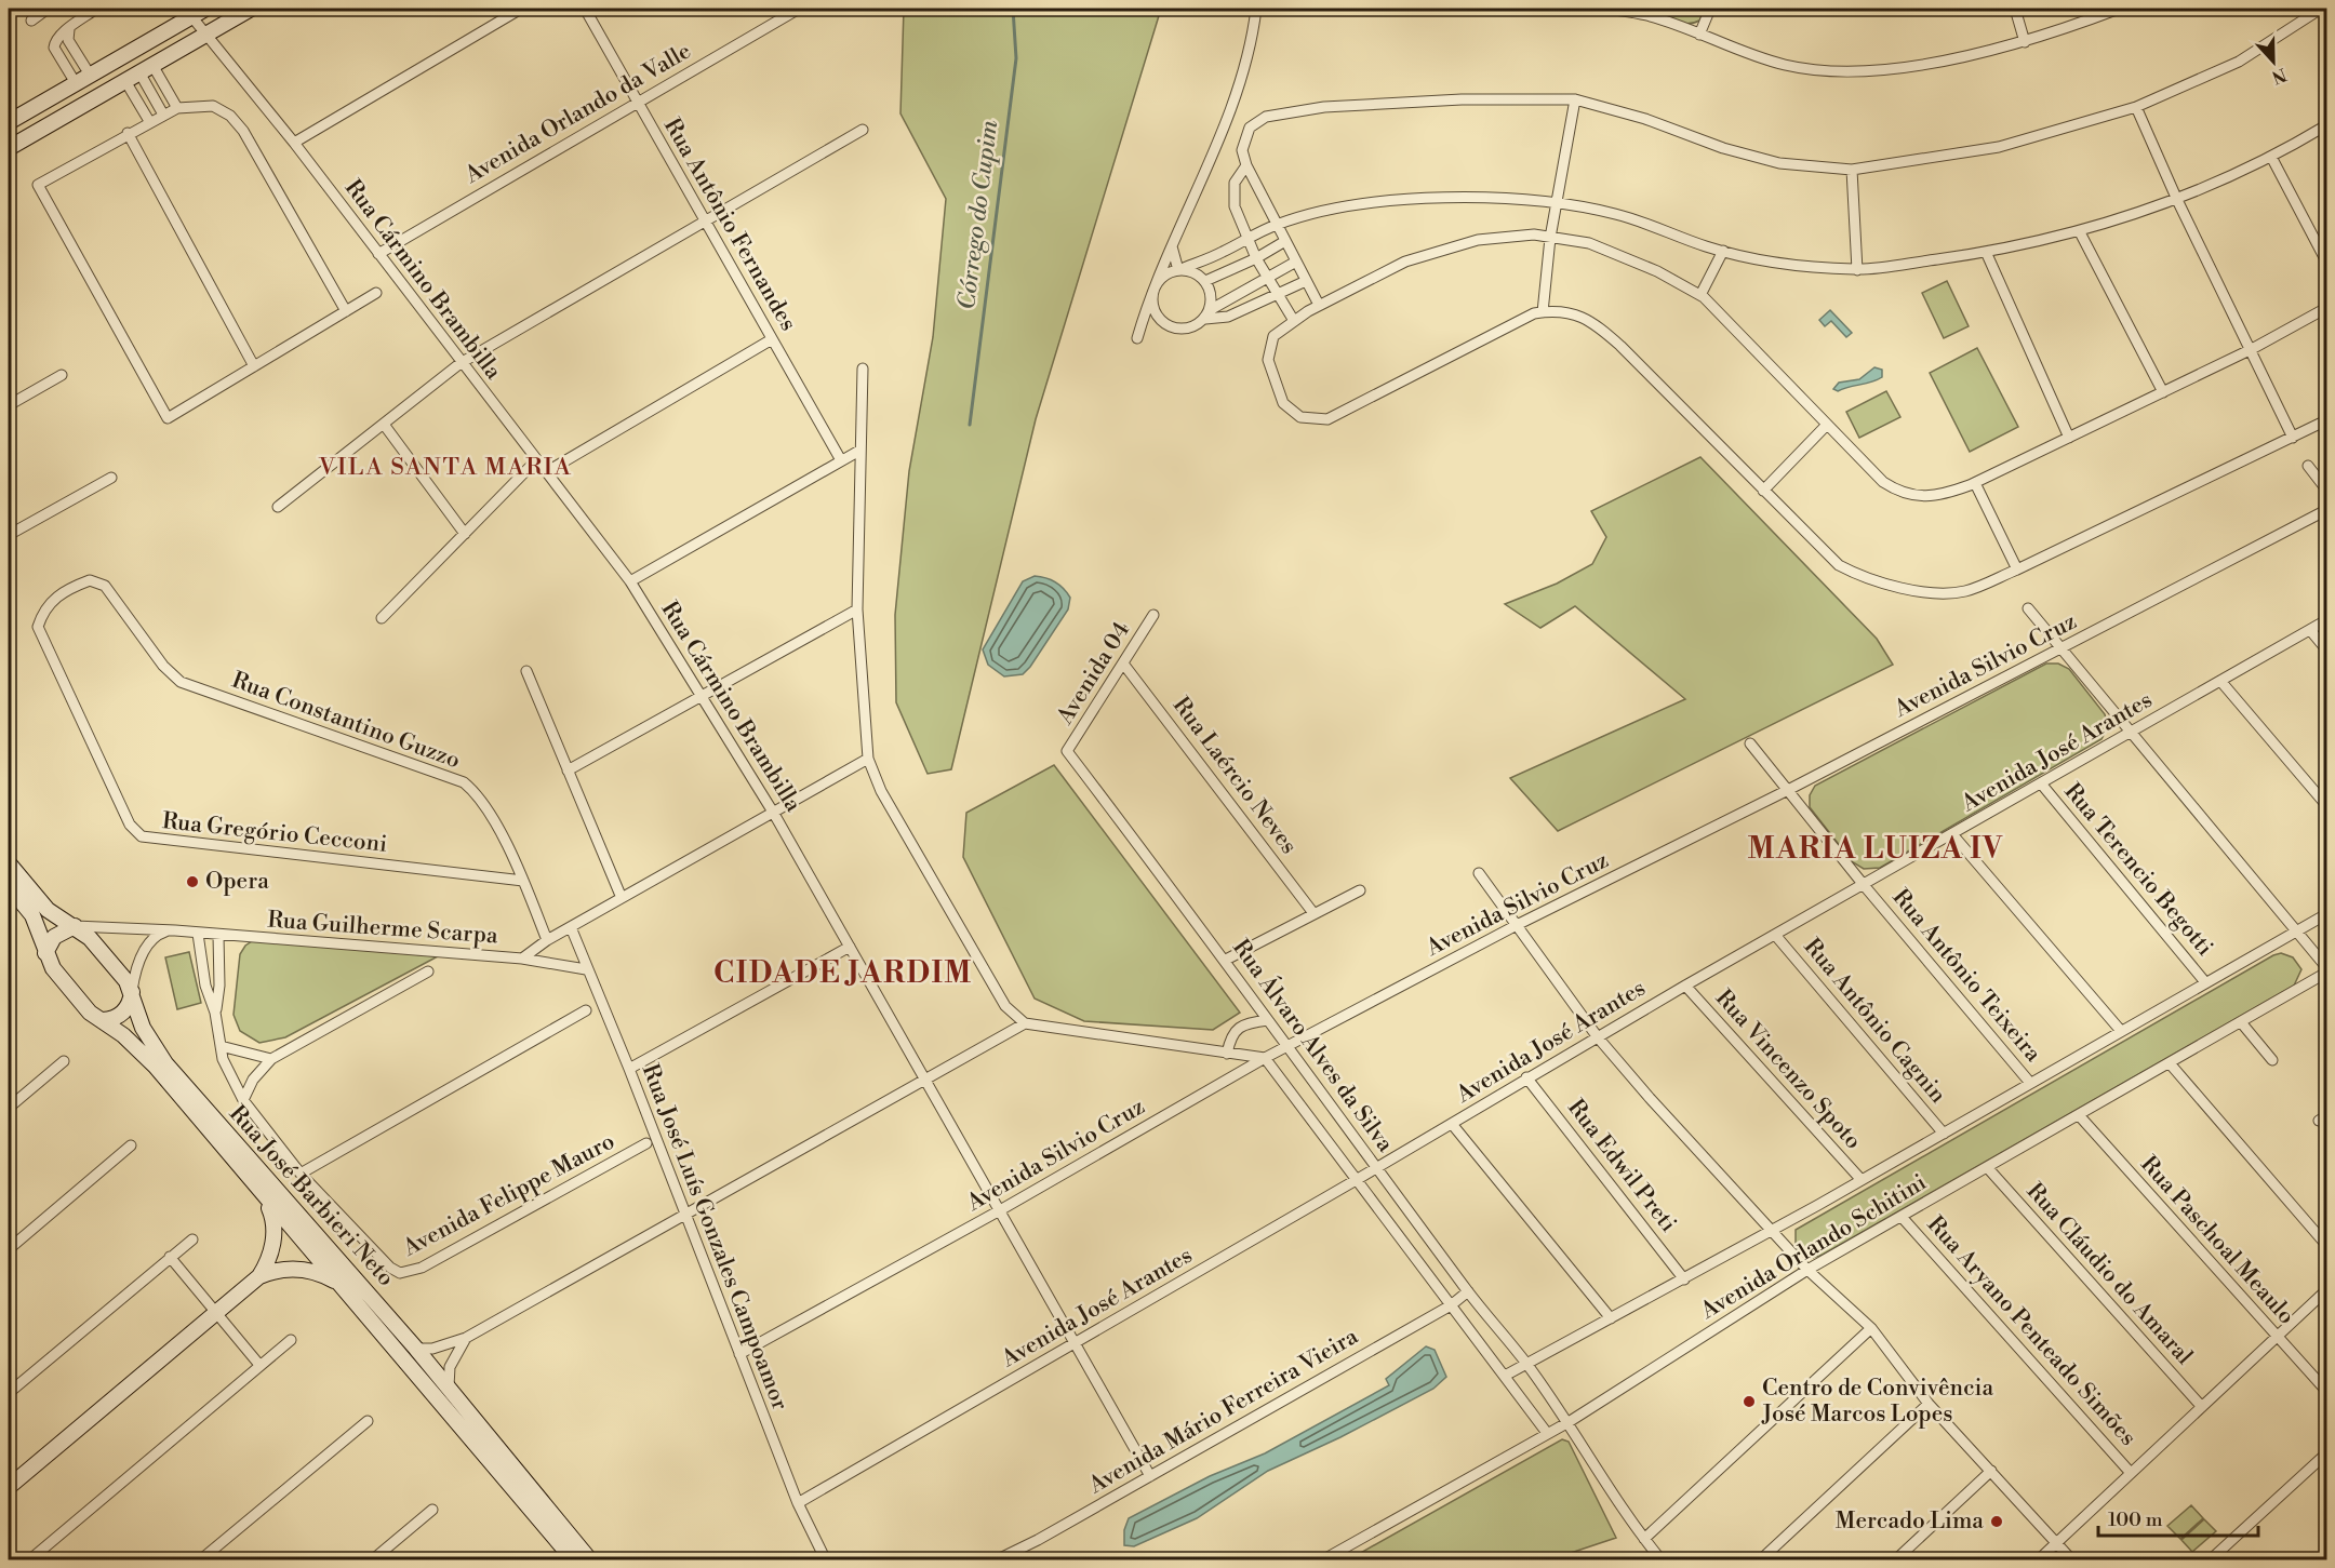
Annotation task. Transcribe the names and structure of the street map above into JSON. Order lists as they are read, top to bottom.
{
  "streets": {
    "main road": ["Rua José Barbieri Neto"],
    "street": [
      "Avenida Orlando da Valle",
      "Rua Antônio Fernandes",
      "Rua Cármino Brambilla",
      "Avenida Silvio Cruz",
      "Avenida 04",
      "Rua Constantino Guzzo",
      "Avenida José Arantes",
      "Rua Laércio Neves",
      "Rua Gregório Cecconi",
      "Rua Terencio Begotti",
      "Rua Guilherme Scarpa",
      "Rua Antônio Teixeira",
      "Rua Antônio Cagnin",
      "Rua Álvaro Alves da Silva",
      "Rua Vincenzo Spoto",
      "Rua Edwil Preti",
      "Avenida Felippe Mauro",
      "Rua José Luís Gonzales Campoamor",
      "Rua Paschoal Meaulo",
      "Avenida Orlando Schitini",
      "Rua Cláudio do Amaral",
      "Rua Aryano Penteado Simões",
      "Avenida Mário Ferreira Vieira"
    ]
  },
  "crossings": [
    ["Avenida Orlando da Valle", "Rua Antônio Fernandes"],
    ["Avenida Orlando da Valle", "Rua Cármino Brambilla"],
    ["Rua Cármino Brambilla", "Avenida Silvio Cruz"],
    ["Rua Cármino Brambilla", "Avenida José Arantes"],
    ["Rua Cármino Brambilla", "Avenida Mário Ferreira Vieira"],
    ["Avenida Silvio Cruz", "Rua Antônio Teixeira"],
    ["Avenida Silvio Cruz", "Rua Álvaro Alves da Silva"],
    ["Avenida Silvio Cruz", "Rua José Luís Gonzales Campoamor"],
    ["Avenida 04", "Rua Laércio Neves"],
    ["Avenida 04", "Rua Álvaro Alves da Silva"],
    ["Rua Constantino Guzzo", "Rua Gregório Cecconi"],
    ["Avenida José Arantes", "Rua Terencio Begotti"],
    ["Avenida José Arantes", "Rua Antônio Teixeira"],
    ["Avenida José Arantes", "Rua Antônio Cagnin"],
    ["Avenida José Arantes", "Rua Álvaro Alves da Silva"],
    ["Avenida José Arantes", "Rua Vincenzo Spoto"],
    ["Avenida José Arantes", "Rua Edwil Preti"],
    ["Avenida José Arantes", "Rua José Luís Gonzales Campoamor"],
    ["Rua Terencio Begotti", "Avenida Orlando Schitini"],
    ["Rua Guilherme Scarpa", "Rua José Barbieri Neto"],
    ["Rua Guilherme Scarpa", "Rua José Luís Gonzales Campoamor"],
    ["Rua Antônio Teixeira", "Avenida Orlando Schitini"],
    ["Rua Antônio Cagnin", "Avenida Orlando Schitini"],
    ["Rua Álvaro Alves da Silva", "Avenida Orlando Schitini"],
    ["Rua Álvaro Alves da Silva", "Avenida Mário Ferreira Vieira"],
    ["Rua Vincenzo Spoto", "Avenida Orlando Schitini"],
    ["Rua Edwil Preti", "Avenida Orlando Schitini"],
    ["Rua Paschoal Meaulo", "Avenida Orlando Schitini"],
    ["Avenida Orlando Schitini", "Rua Cláudio do Amaral"],
    ["Avenida Orlando Schitini", "Rua Aryano Penteado Simões"]
  ],
  "districts": ["VILA SANTA MARIA", "MARIA LUIZA IV", "CIDADE JARDIM"],
  "water": ["Córrego do Cupim"],
  "places": ["Opera", "Centro de Convivência José Marcos Lopes", "Mercado Lima"],
  "scale_bar": "100 m",
  "north": "bottom"
}
